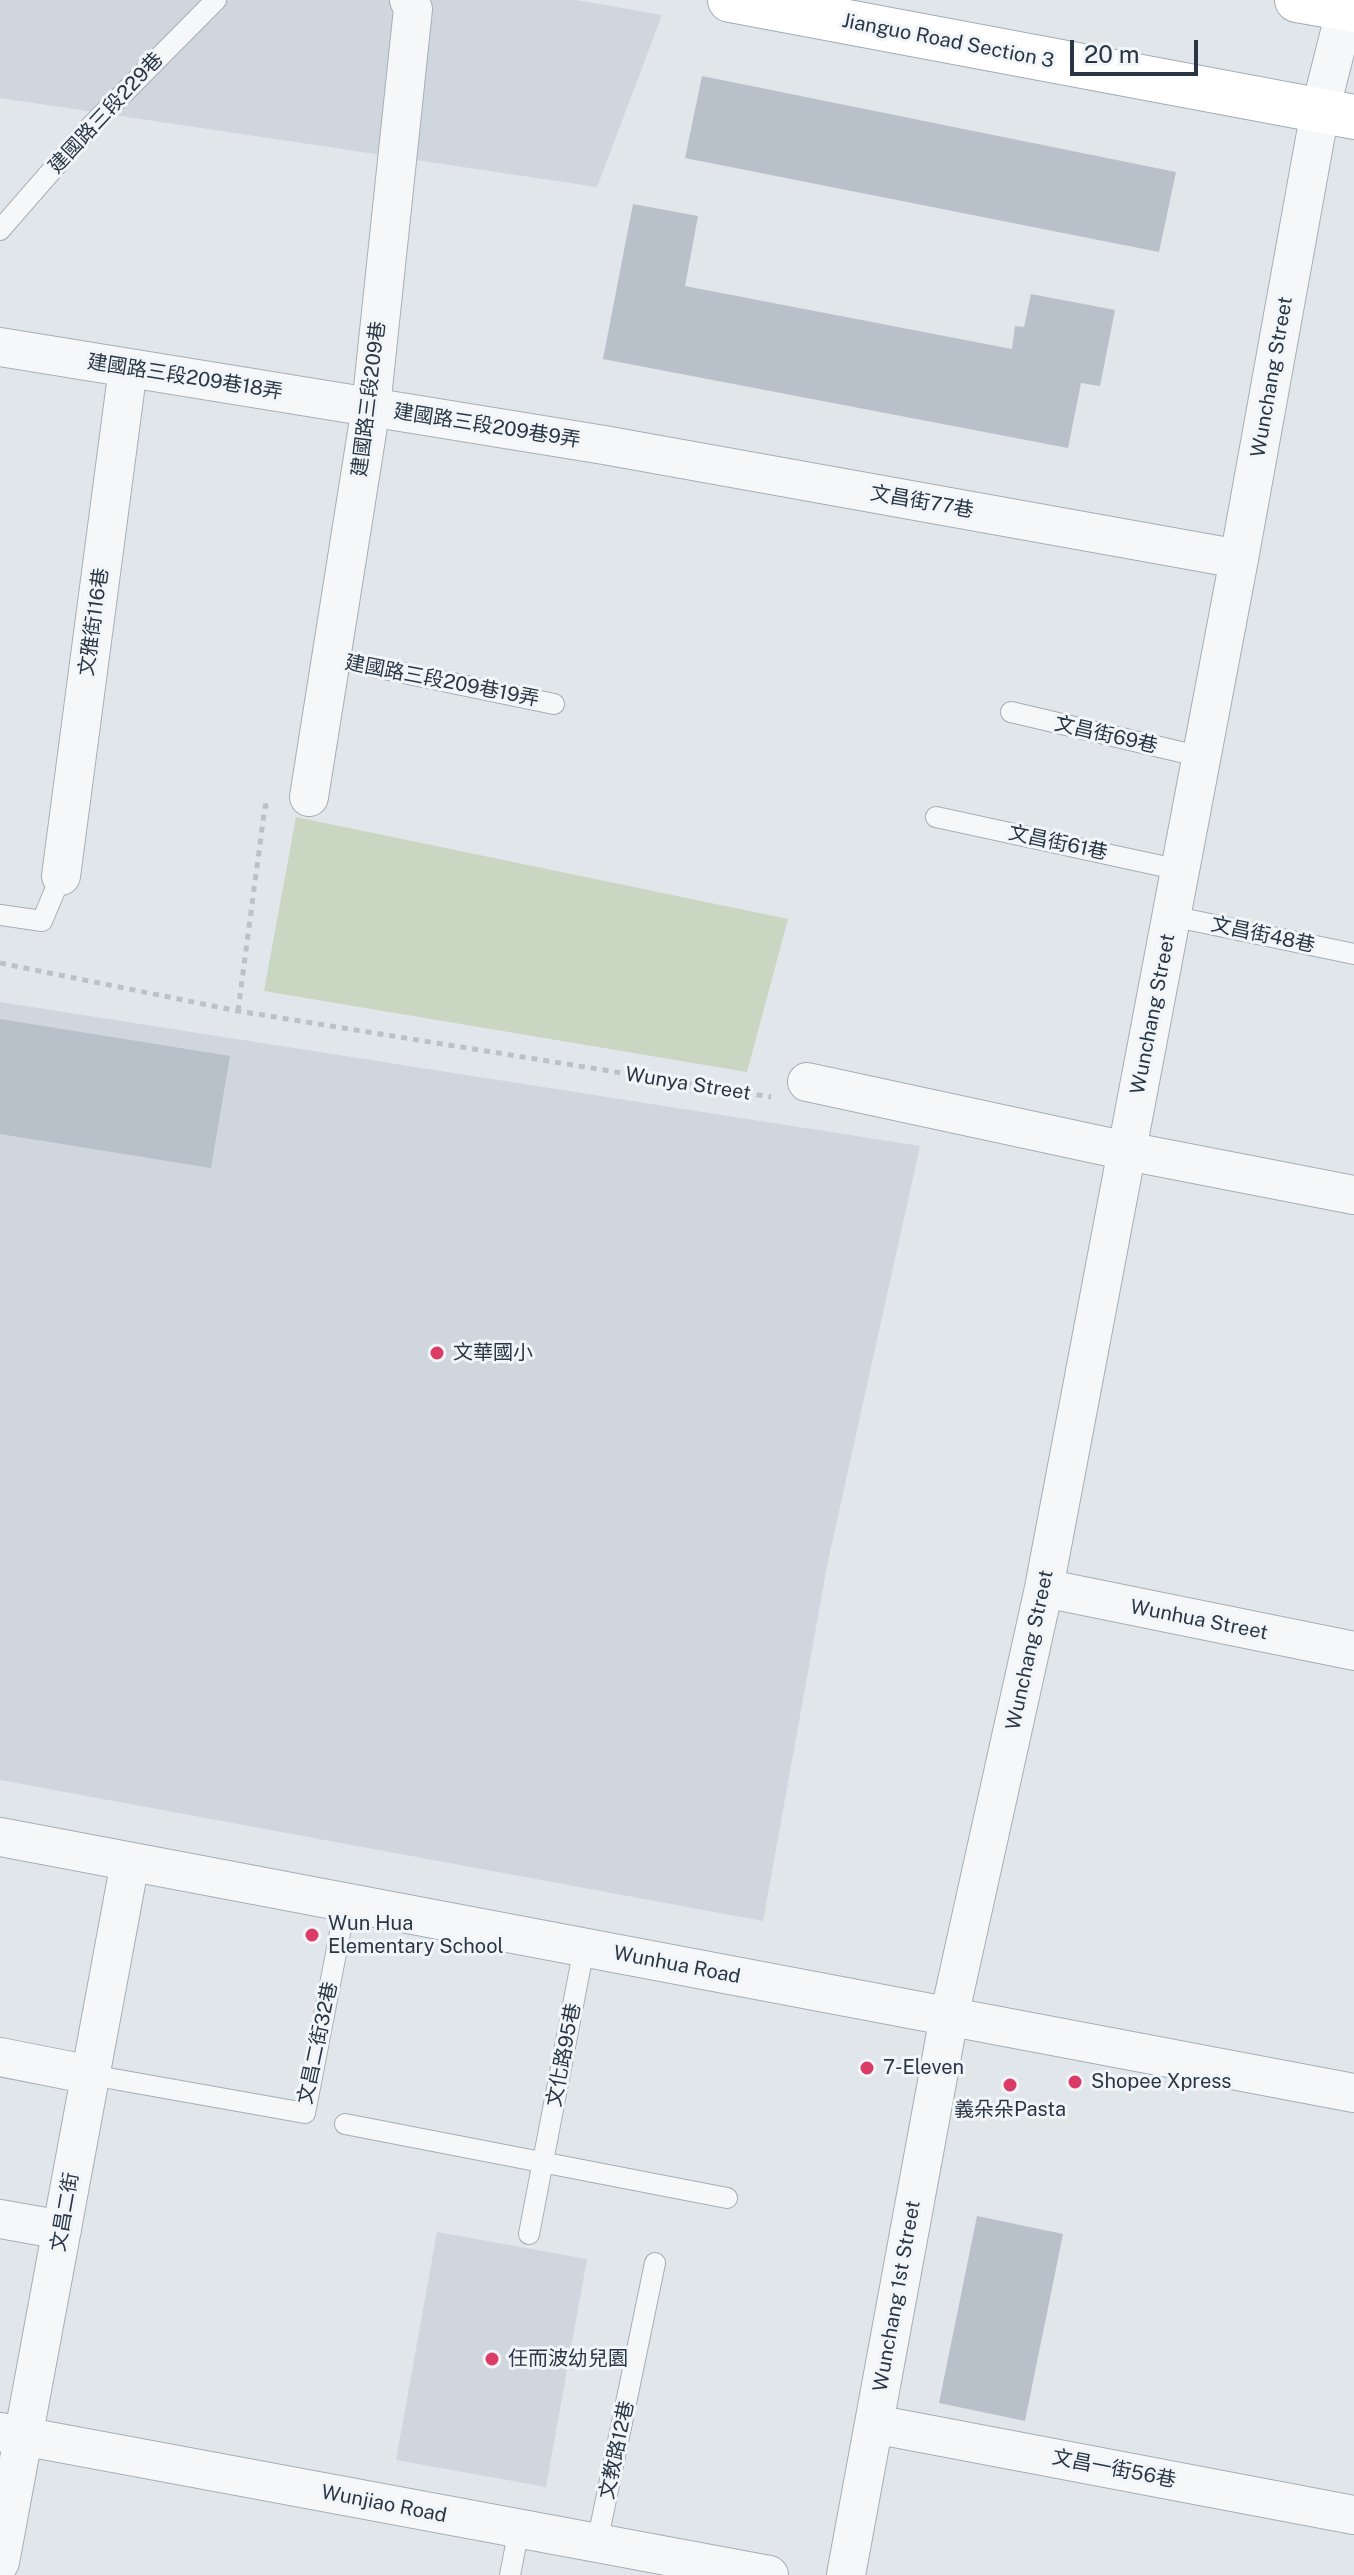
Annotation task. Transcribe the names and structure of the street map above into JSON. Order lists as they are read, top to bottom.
{
  "streets": {
    "main road": ["Jianguo Road Section 3"],
    "street": [
      "建國路三段209巷18弄",
      "Wunchang Street",
      "建國路三段209巷",
      "建國路三段209巷9弄",
      "文昌街77巷",
      "文雅街116巷",
      "Wunhua Street",
      "Wunhua Road",
      "文昌二街",
      "Wunchang 1st Street",
      "文昌一街56巷",
      "Wunjiao Road"
    ],
    "lane": [
      "建國路三段229巷",
      "建國路三段209巷19弄",
      "文昌街69巷",
      "文昌街61巷",
      "文昌街48巷",
      "文昌二街32巷",
      "文化路95巷",
      "文教路12巷"
    ],
    "path": ["Wunya Street"]
  },
  "crossings": [
    ["Jianguo Road Section 3", "Wunchang Street"],
    ["建國路三段209巷18弄", "建國路三段209巷"],
    ["建國路三段209巷18弄", "建國路三段209巷9弄"],
    ["建國路三段209巷18弄", "文雅街116巷"],
    ["Wunchang Street", "文昌街77巷"],
    ["Wunchang Street", "文昌街69巷"],
    ["Wunchang Street", "文昌街61巷"],
    ["Wunchang Street", "文昌街48巷"],
    ["Wunchang Street", "Wunhua Street"],
    ["Wunchang Street", "Wunhua Road"],
    ["Wunchang Street", "Wunchang 1st Street"],
    ["建國路三段209巷", "建國路三段209巷9弄"],
    ["建國路三段209巷", "建國路三段209巷19弄"],
    ["建國路三段209巷9弄", "文昌街77巷"],
    ["Wunhua Road", "文昌二街32巷"],
    ["Wunhua Road", "文化路95巷"],
    ["Wunhua Road", "文昌二街"],
    ["Wunhua Road", "Wunchang 1st Street"],
    ["文昌二街32巷", "文昌二街"],
    ["文昌二街", "Wunjiao Road"],
    ["Wunchang 1st Street", "文昌一街56巷"],
    ["文教路12巷", "Wunjiao Road"]
  ],
  "places": [
    "文華國小",
    "Wun Hua Elementary School",
    "7-Eleven",
    "Shopee Xpress",
    "義朵朵Pasta",
    "任而波幼兒園"
  ],
  "scale_bar": "20 m"
}
